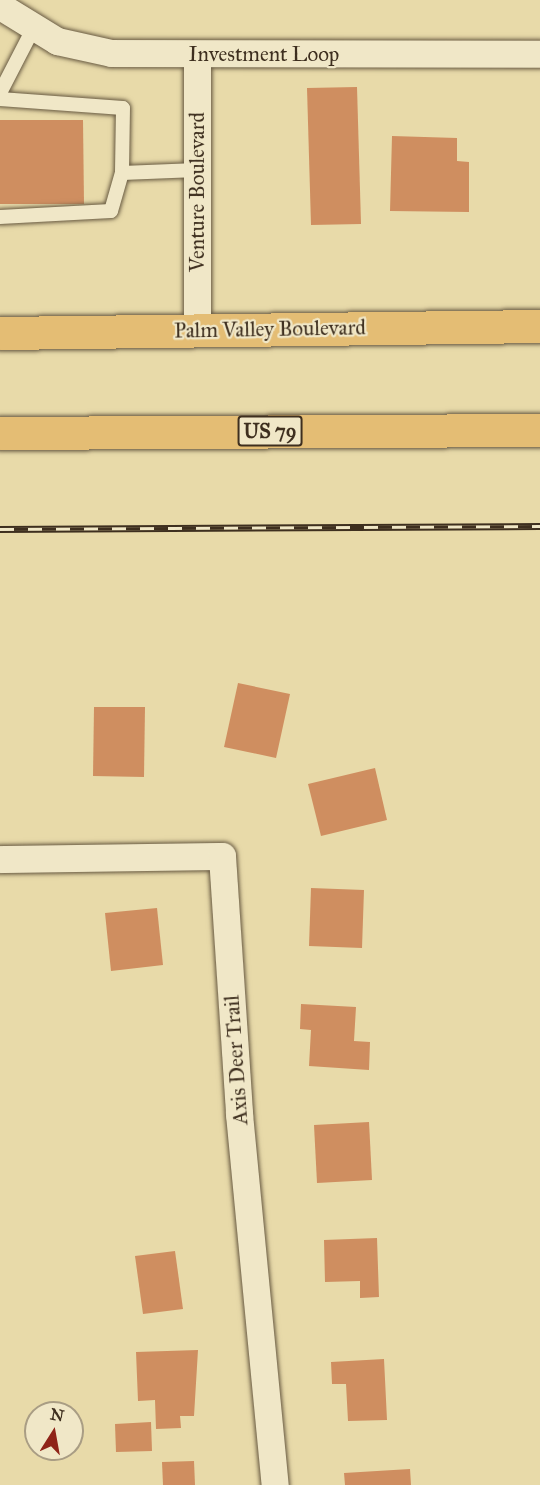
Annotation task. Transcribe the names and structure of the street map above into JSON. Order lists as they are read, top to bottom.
{
  "streets": {
    "highway": ["Palm Valley Boulevard", "US 79"],
    "street": ["Investment Loop", "Venture Boulevard", "Axis Deer Trail"]
  },
  "crossings": [
    ["Investment Loop", "Venture Boulevard"],
    ["Venture Boulevard", "Palm Valley Boulevard"]
  ],
  "north": "top"
}
